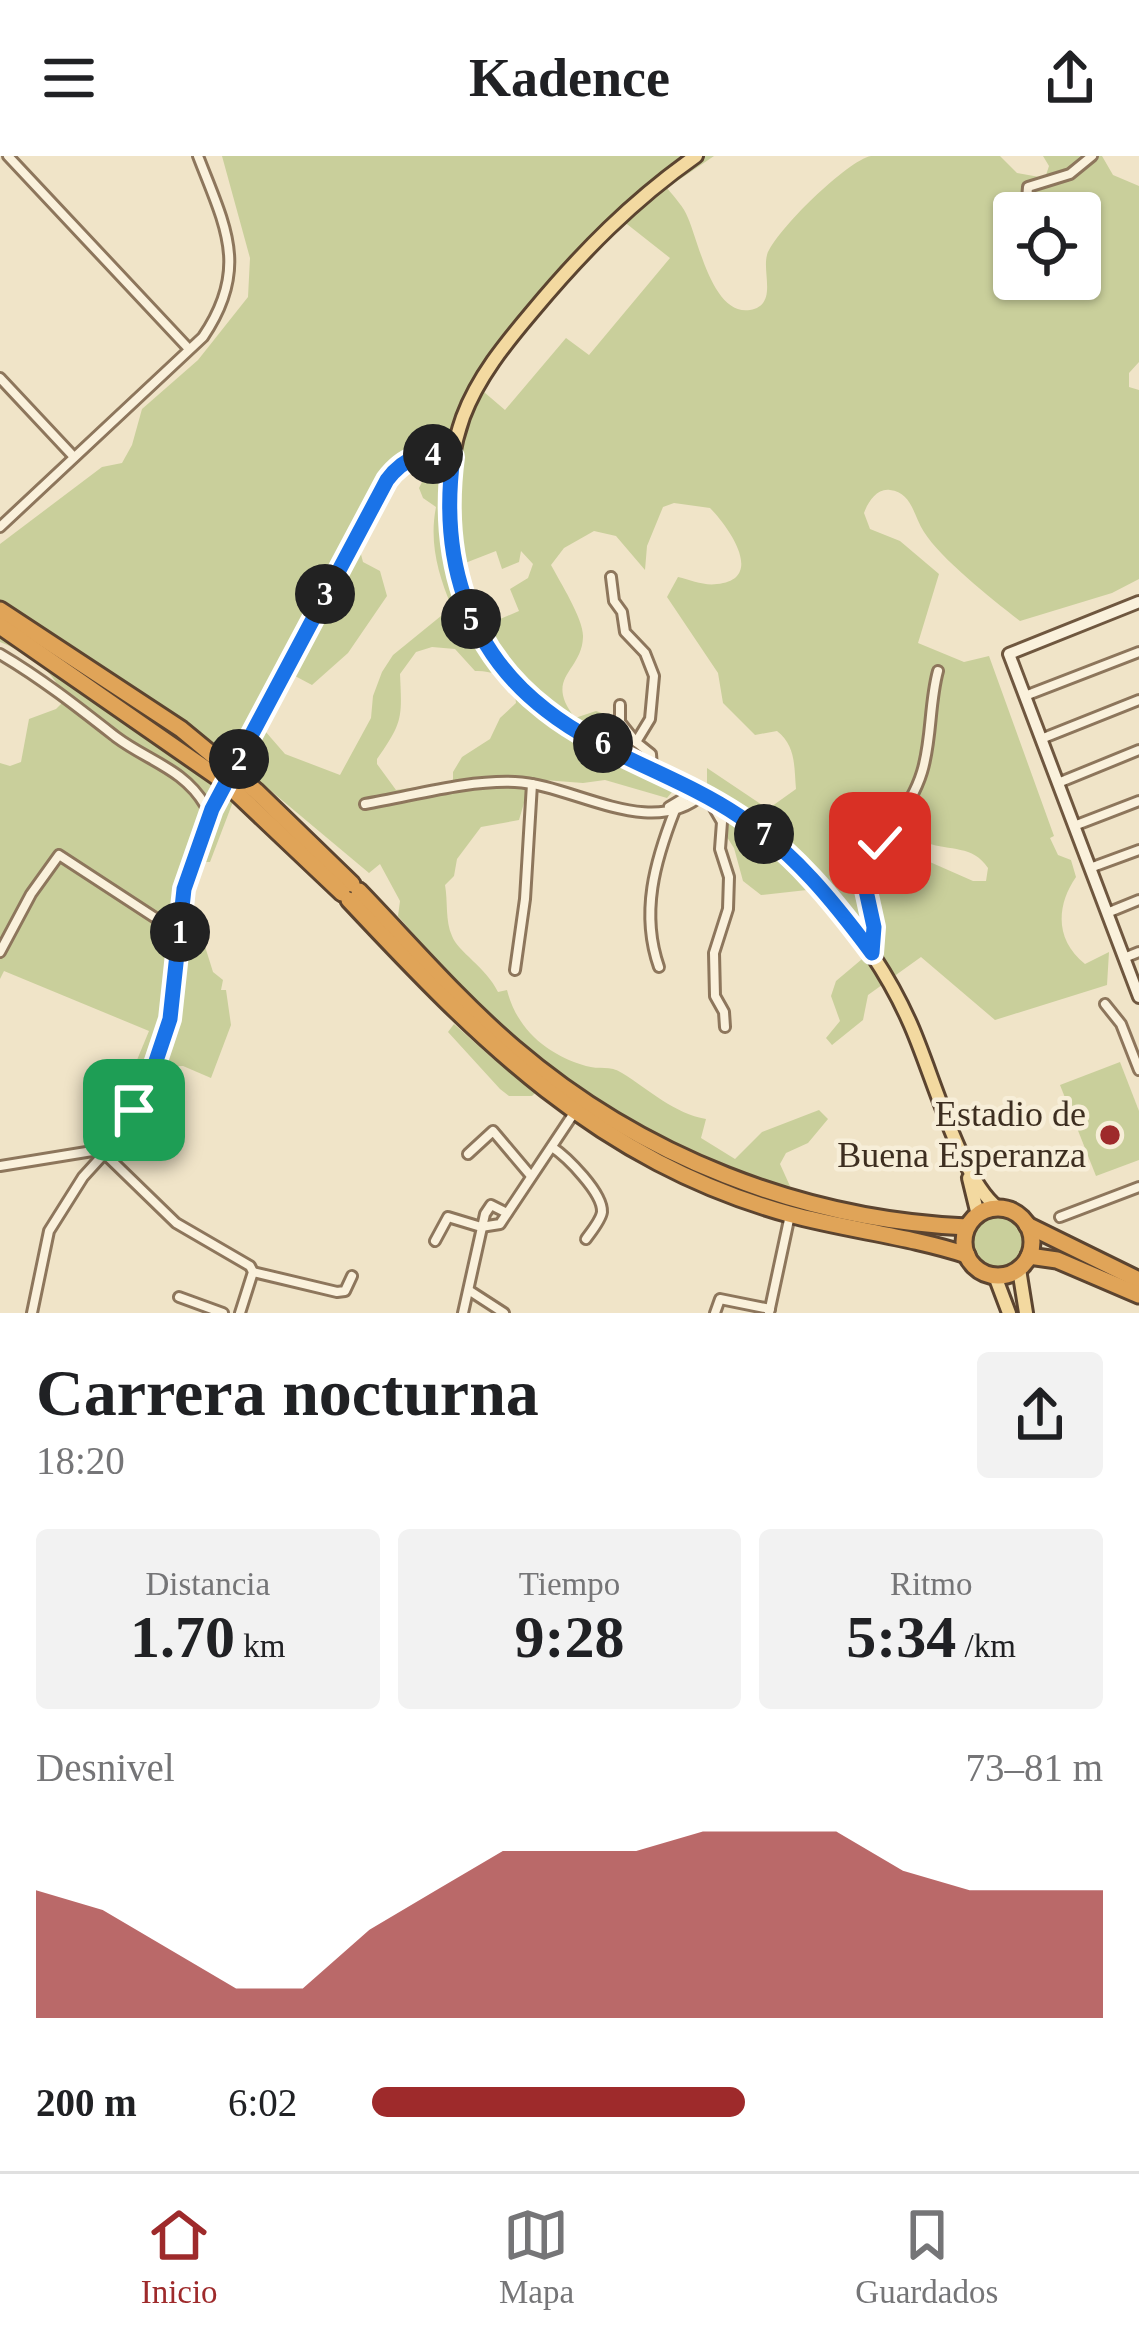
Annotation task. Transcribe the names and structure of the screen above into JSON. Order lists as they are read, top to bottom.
{
  "places": ["Estadio de Buena Esperanza"],
  "page": {
    "header": "Kadence",
    "pins": [
      "4",
      "3",
      "5",
      "6",
      "2",
      "7",
      "1"
    ],
    "heading": ["Carrera nocturna", "18:20"],
    "stats": [
      ["Distancia", "1.70 km"],
      ["Tiempo", "9:28"],
      ["Ritmo", "5:34 /km"]
    ],
    "chart": ["Desnivel", "73–81 m"],
    "list": [
      {
        "name": "200 m",
        "note": "6:02"
      }
    ],
    "tabs": ["Inicio", "Mapa", "Guardados"]
  }
}
